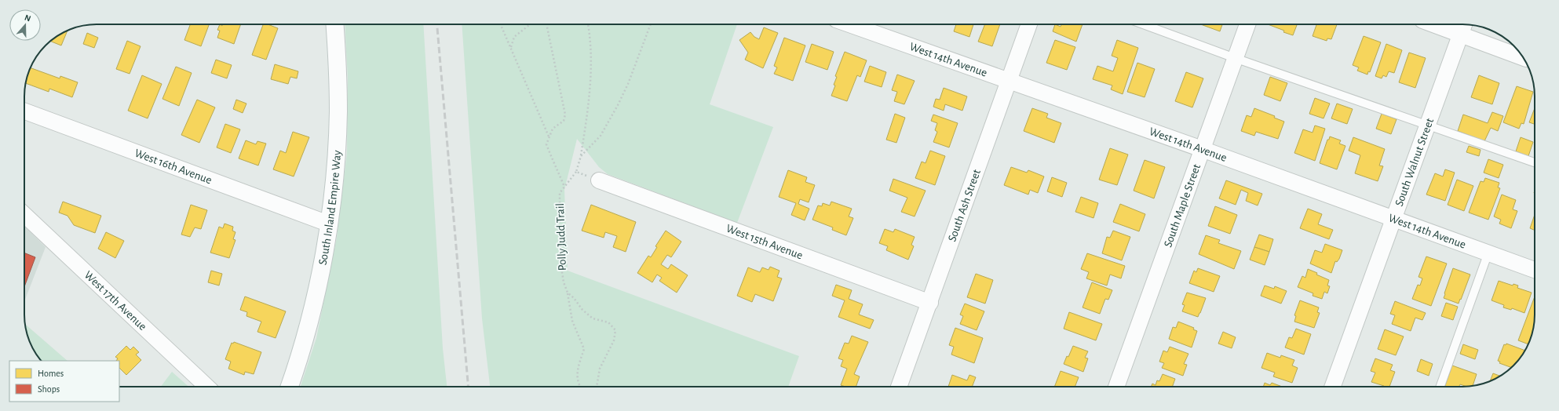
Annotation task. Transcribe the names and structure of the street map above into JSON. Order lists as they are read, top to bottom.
{
  "streets": {
    "street": [
      "West 14th Avenue",
      "South Walnut Street",
      "West 16th Avenue",
      "South Maple Street",
      "South Ash Street",
      "South Inland Empire Way",
      "West 15th Avenue",
      "West 17th Avenue"
    ],
    "path": ["Polly Judd Trail"]
  },
  "crossings": [
    ["West 14th Avenue", "South Walnut Street"],
    ["West 14th Avenue", "South Maple Street"],
    ["West 14th Avenue", "South Ash Street"],
    ["West 16th Avenue", "South Inland Empire Way"],
    ["South Ash Street", "West 15th Avenue"]
  ],
  "legend": ["Homes", "Shops"],
  "north": "top"
}
